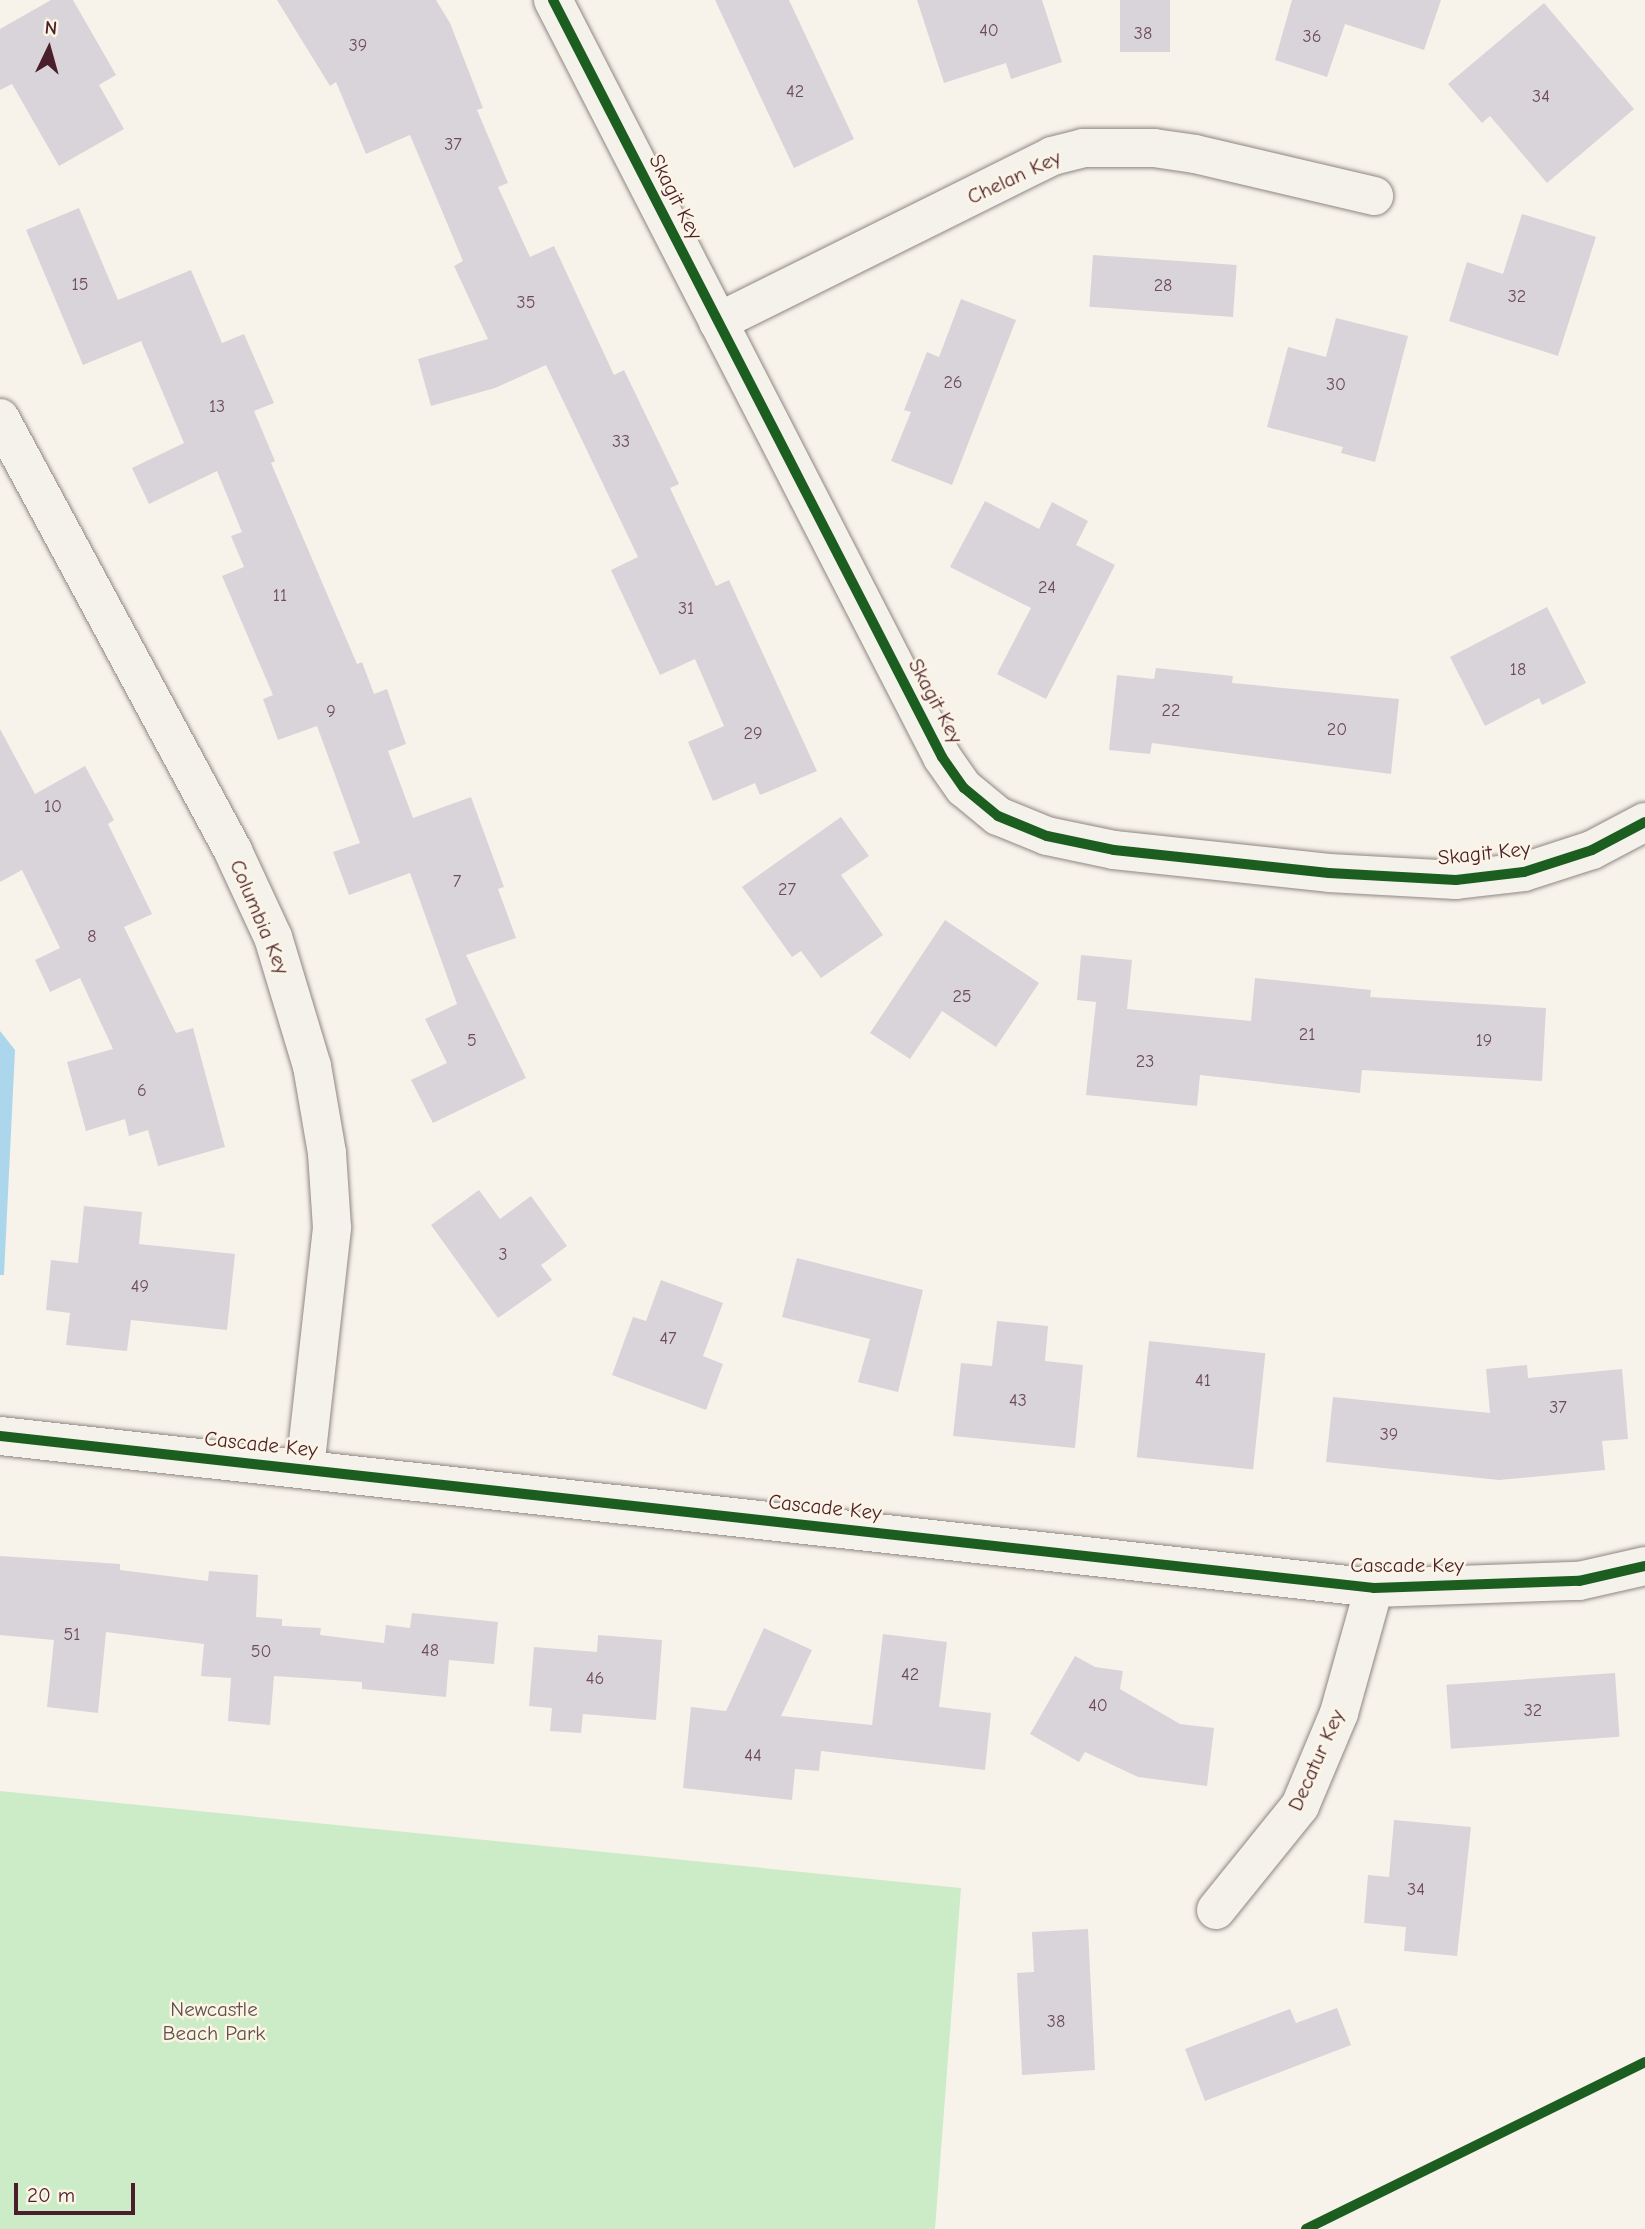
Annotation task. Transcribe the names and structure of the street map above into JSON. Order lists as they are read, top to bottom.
{
  "streets": {
    "street": [
      "Chelan Key",
      "Skagit Key",
      "Columbia Key",
      "Cascade Key",
      "Decatur Key"
    ]
  },
  "crossings": [
    ["Chelan Key", "Skagit Key"],
    ["Columbia Key", "Cascade Key"],
    ["Cascade Key", "Decatur Key"]
  ],
  "parks": ["Newcastle Beach Park"],
  "house_numbers": [
    "40",
    "38",
    "36",
    "39",
    "42",
    "34",
    "37",
    "15",
    "28",
    "32",
    "35",
    "26",
    "30",
    "13",
    "33",
    "24",
    "11",
    "31",
    "18",
    "22",
    "9",
    "20",
    "29",
    "10",
    "7",
    "27",
    "8",
    "25",
    "21",
    "5",
    "19",
    "23",
    "6",
    "3",
    "49",
    "47",
    "41",
    "43",
    "37",
    "39",
    "51",
    "48",
    "50",
    "42",
    "46",
    "40",
    "32",
    "44",
    "34",
    "38"
  ],
  "scale_bar": "20 m",
  "north": "top"
}
